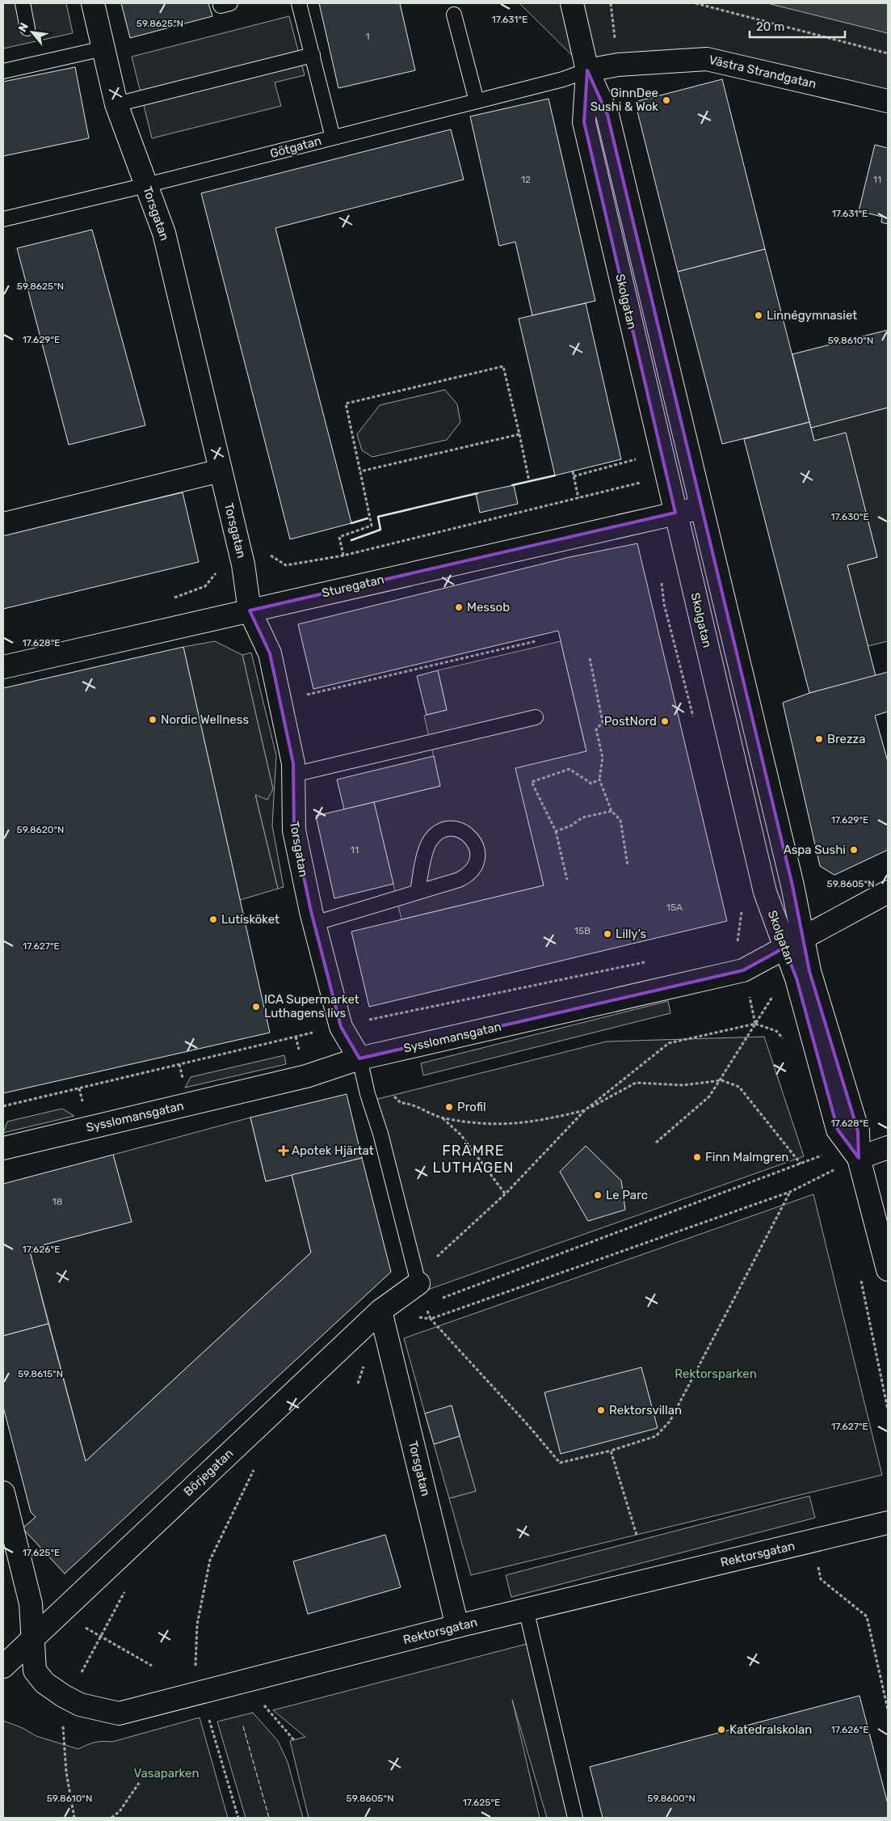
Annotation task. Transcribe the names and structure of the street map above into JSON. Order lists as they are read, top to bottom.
{
  "streets": {
    "street": [
      "Västra Strandgatan",
      "Torsgatan",
      "Skolgatan",
      "Sturegatan",
      "Sysslomansgatan",
      "Börjegatan",
      "Rektorsgatan"
    ],
    "lane": ["Götgatan"]
  },
  "crossings": [
    ["Västra Strandgatan", "Götgatan"],
    ["Västra Strandgatan", "Skolgatan"],
    ["Götgatan", "Torsgatan"],
    ["Götgatan", "Skolgatan"],
    ["Torsgatan", "Sturegatan"],
    ["Torsgatan", "Sysslomansgatan"],
    ["Torsgatan", "Börjegatan"],
    ["Torsgatan", "Rektorsgatan"],
    ["Skolgatan", "Sturegatan"],
    ["Skolgatan", "Sysslomansgatan"],
    ["Börjegatan", "Rektorsgatan"]
  ],
  "districts": ["FRÄMRE LUTHAGEN"],
  "parks": ["Rektorsparken", "Vasaparken"],
  "places": {
    "other": [
      "GinnDee Sushi & Wok",
      "Linnégymnasiet",
      "Messob",
      "Nordic Wellness",
      "PostNord",
      "Brezza",
      "Aspa Sushi",
      "Lutisköket",
      "Lilly's",
      "ICA Supermarket Luthagens livs",
      "Profil",
      "Finn Malmgren",
      "Le Parc",
      "Rektorsvillan",
      "Katedralskolan"
    ],
    "health": ["Apotek Hjärtat"]
  },
  "house_numbers": [
    "1",
    "12",
    "11",
    "11",
    "15A",
    "15B",
    "18"
  ],
  "scale_bar": "20 m",
  "north": "top left",
  "coordinates": [
    "17.631°E",
    "59.8625°N",
    "17.629°E",
    "59.8610°N",
    "17.630°E",
    "17.628°E",
    "59.8620°N",
    "59.8605°N",
    "17.627°E",
    "17.626°E",
    "59.8615°N",
    "17.625°E",
    "59.8600°N"
  ]
}
